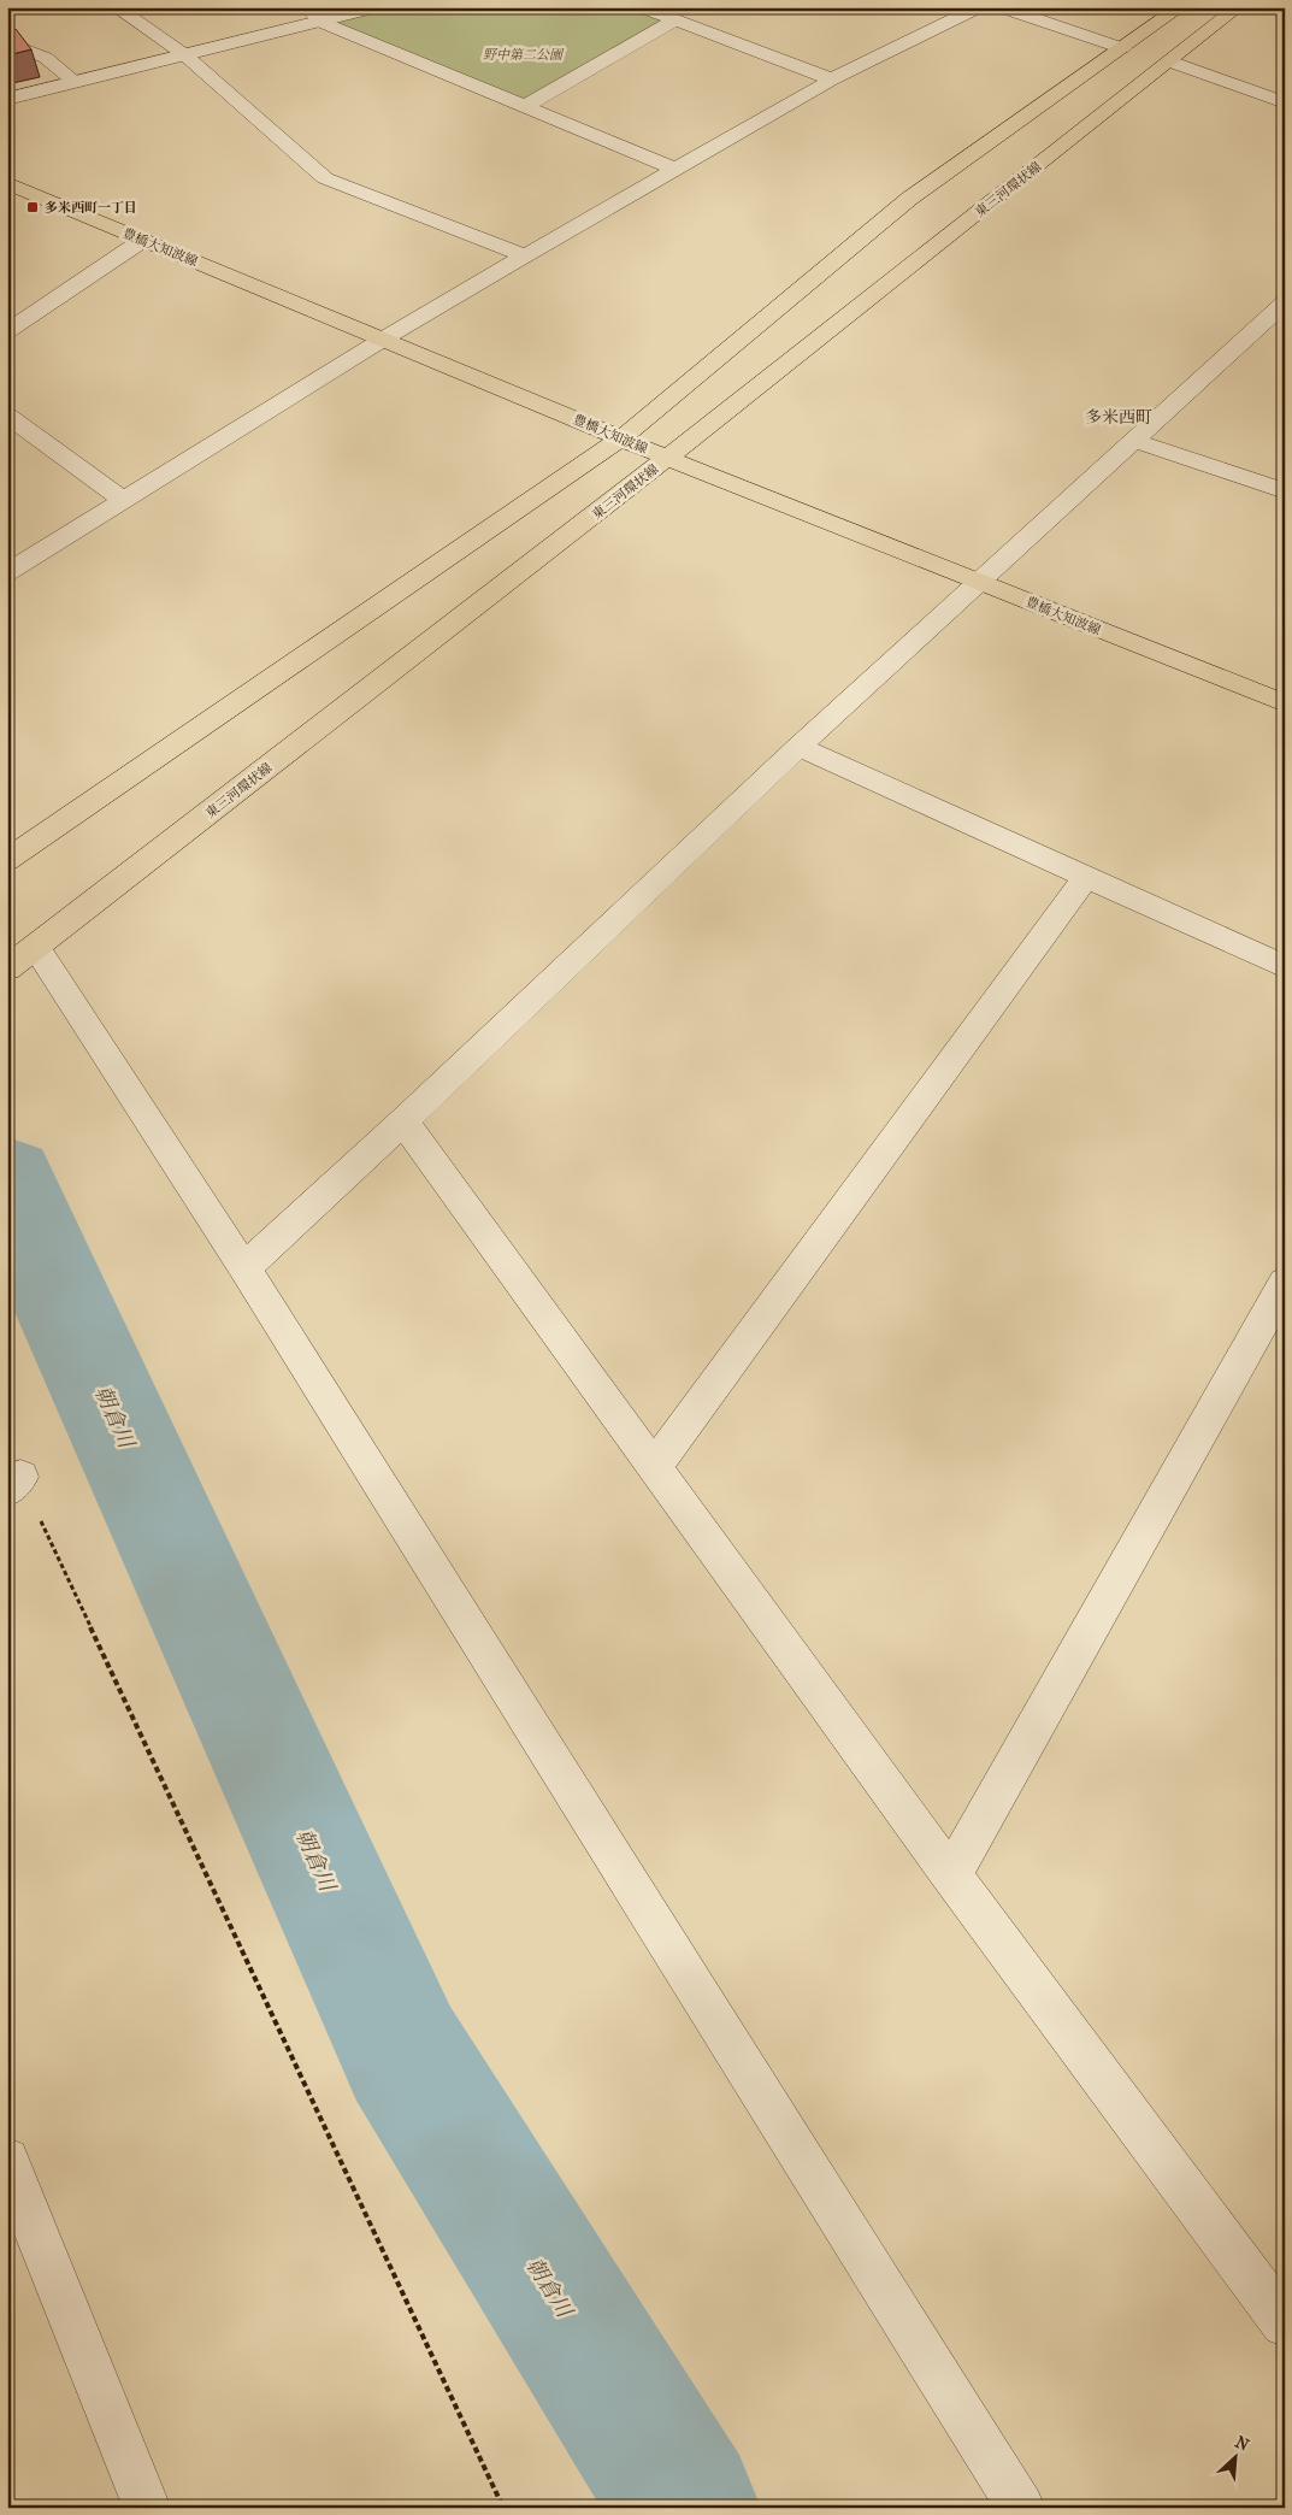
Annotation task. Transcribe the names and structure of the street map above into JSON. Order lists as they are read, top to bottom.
{
  "streets": {
    "main road": ["東三河環状線", "豊橋大知波線"]
  },
  "crossings": [
    ["東三河環状線", "豊橋大知波線"]
  ],
  "districts": ["多米西町"],
  "water": ["朝倉川"],
  "parks": ["野中第二公園"],
  "places": {
    "transit": ["多米西町一丁目"]
  },
  "north": "top right"
}
